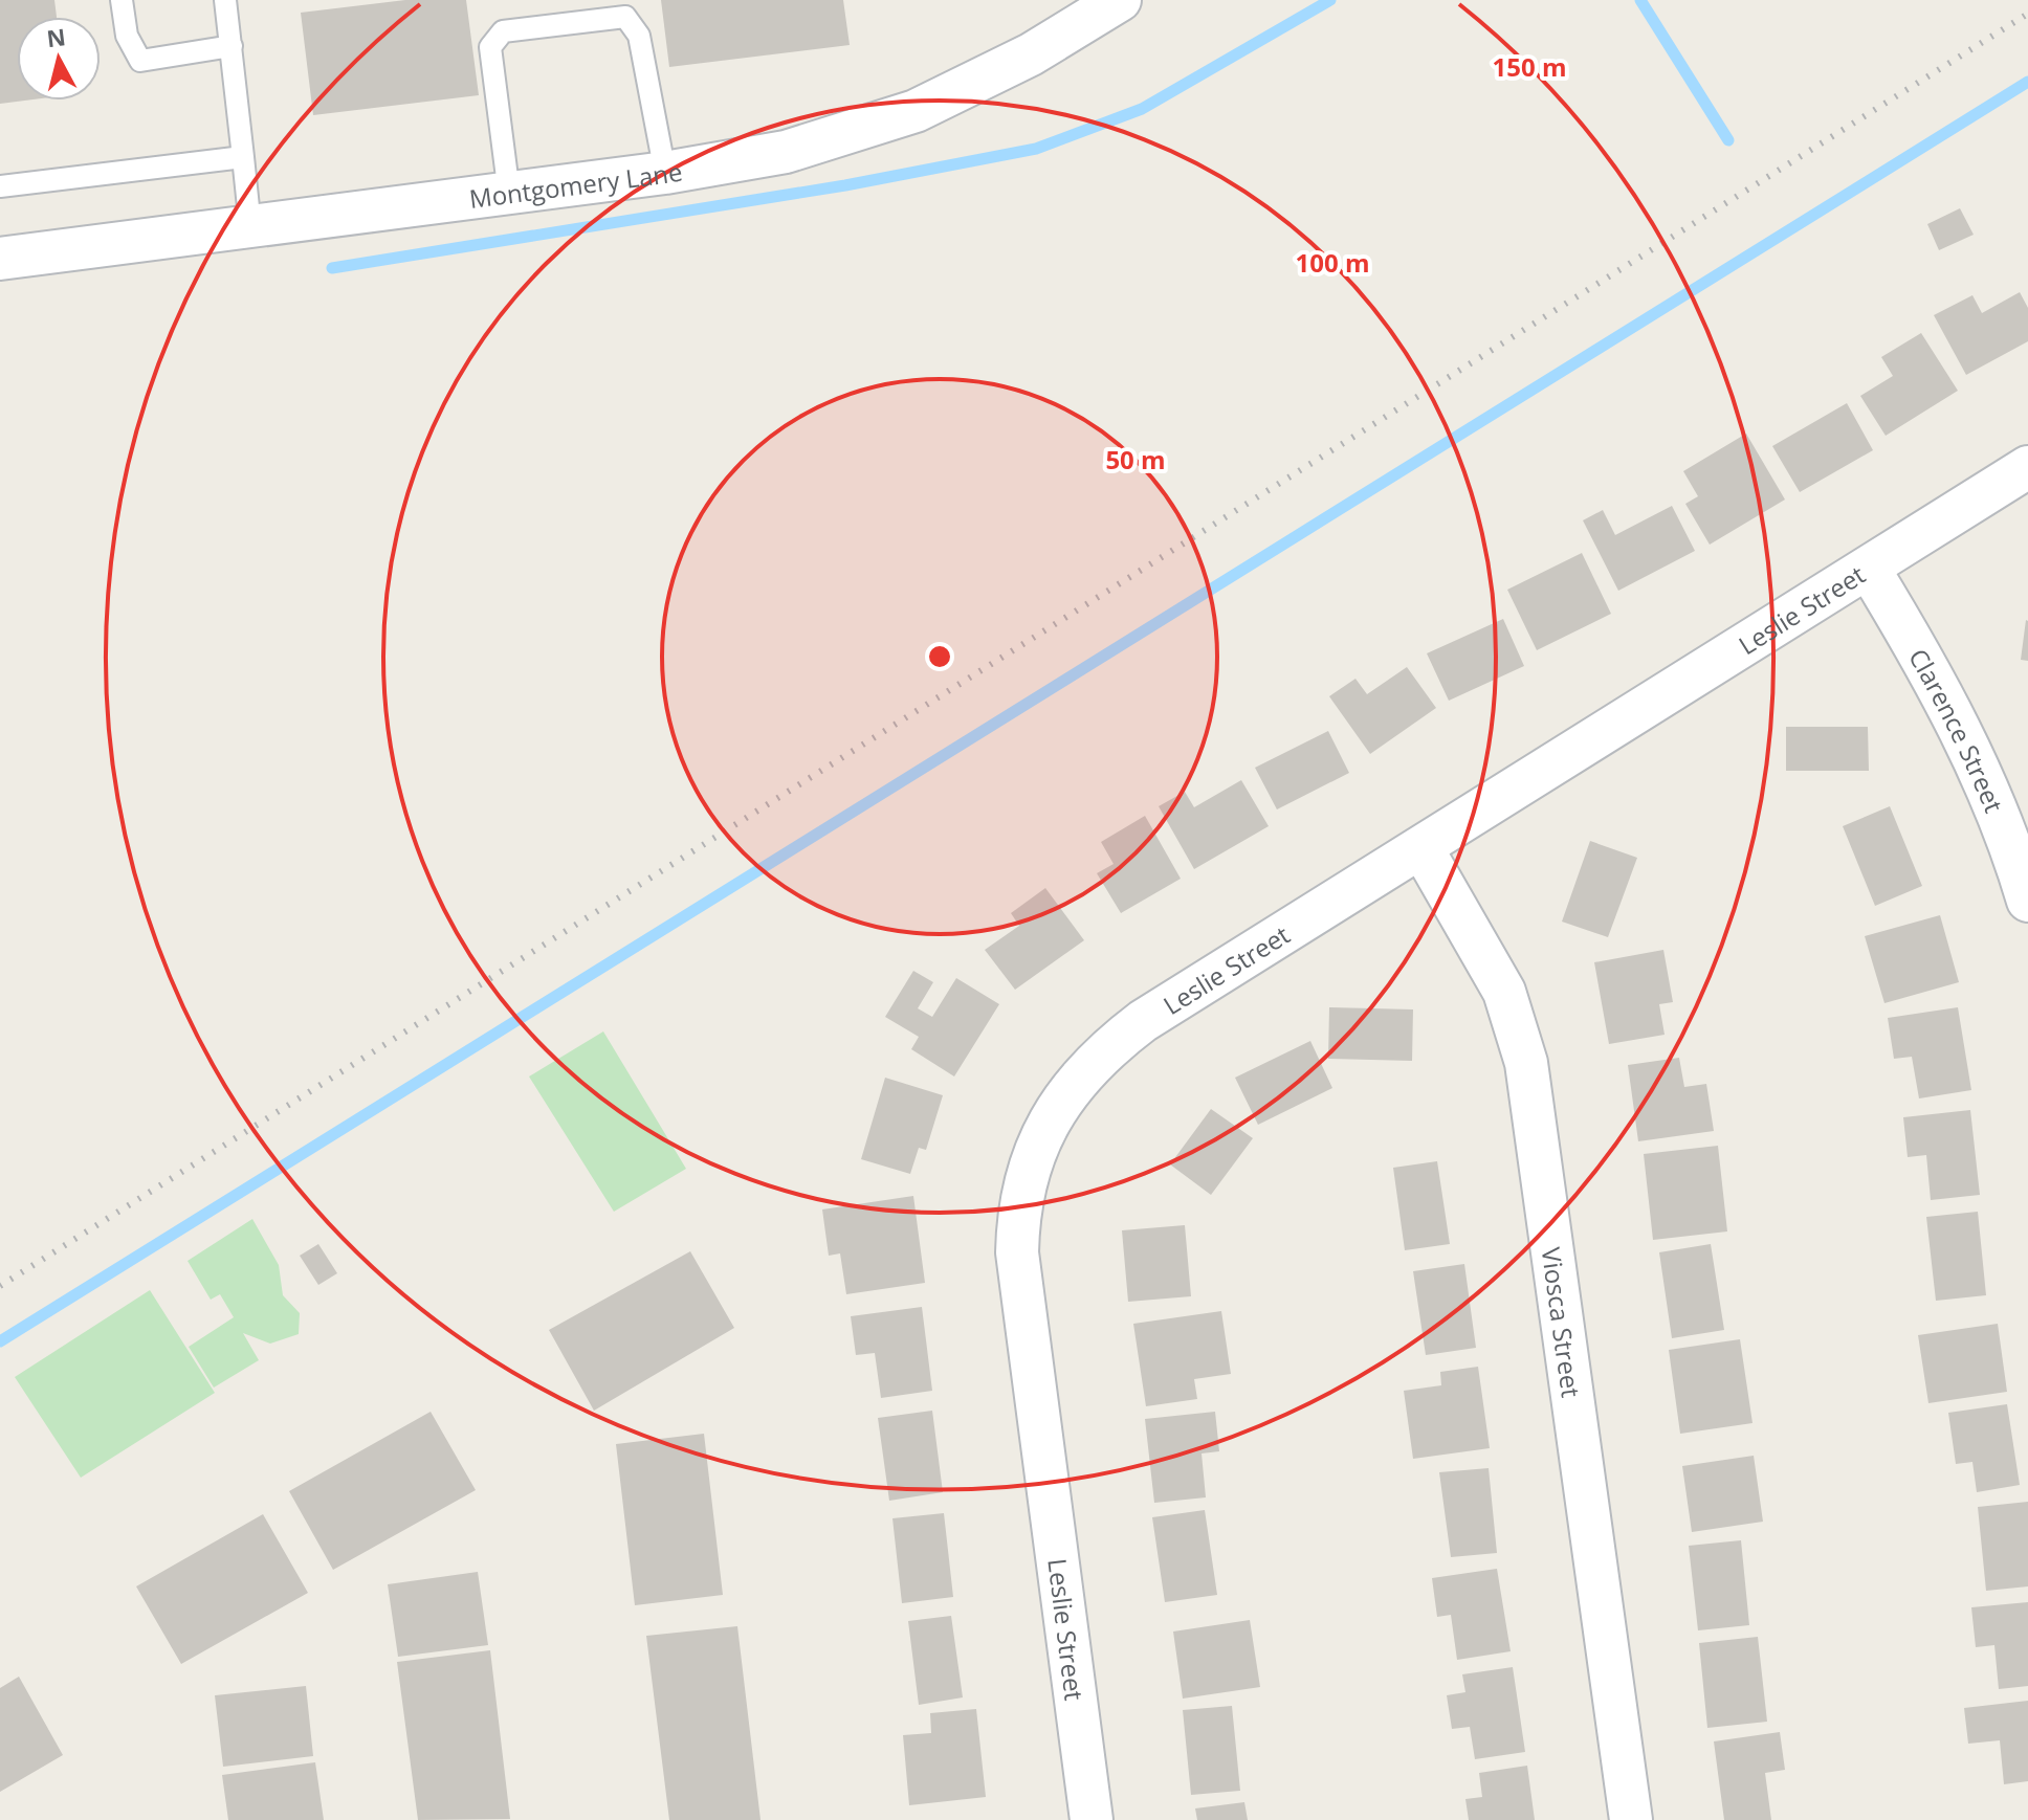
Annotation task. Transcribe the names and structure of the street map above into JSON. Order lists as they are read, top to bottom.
{
  "streets": {
    "street": [
      "Montgomery Lane",
      "Leslie Street",
      "Clarence Street",
      "Viosca Street"
    ]
  },
  "crossings": [
    ["Leslie Street", "Clarence Street"],
    ["Leslie Street", "Viosca Street"]
  ],
  "north": "top",
  "rings": ["150 m", "100 m", "50 m"]
}
